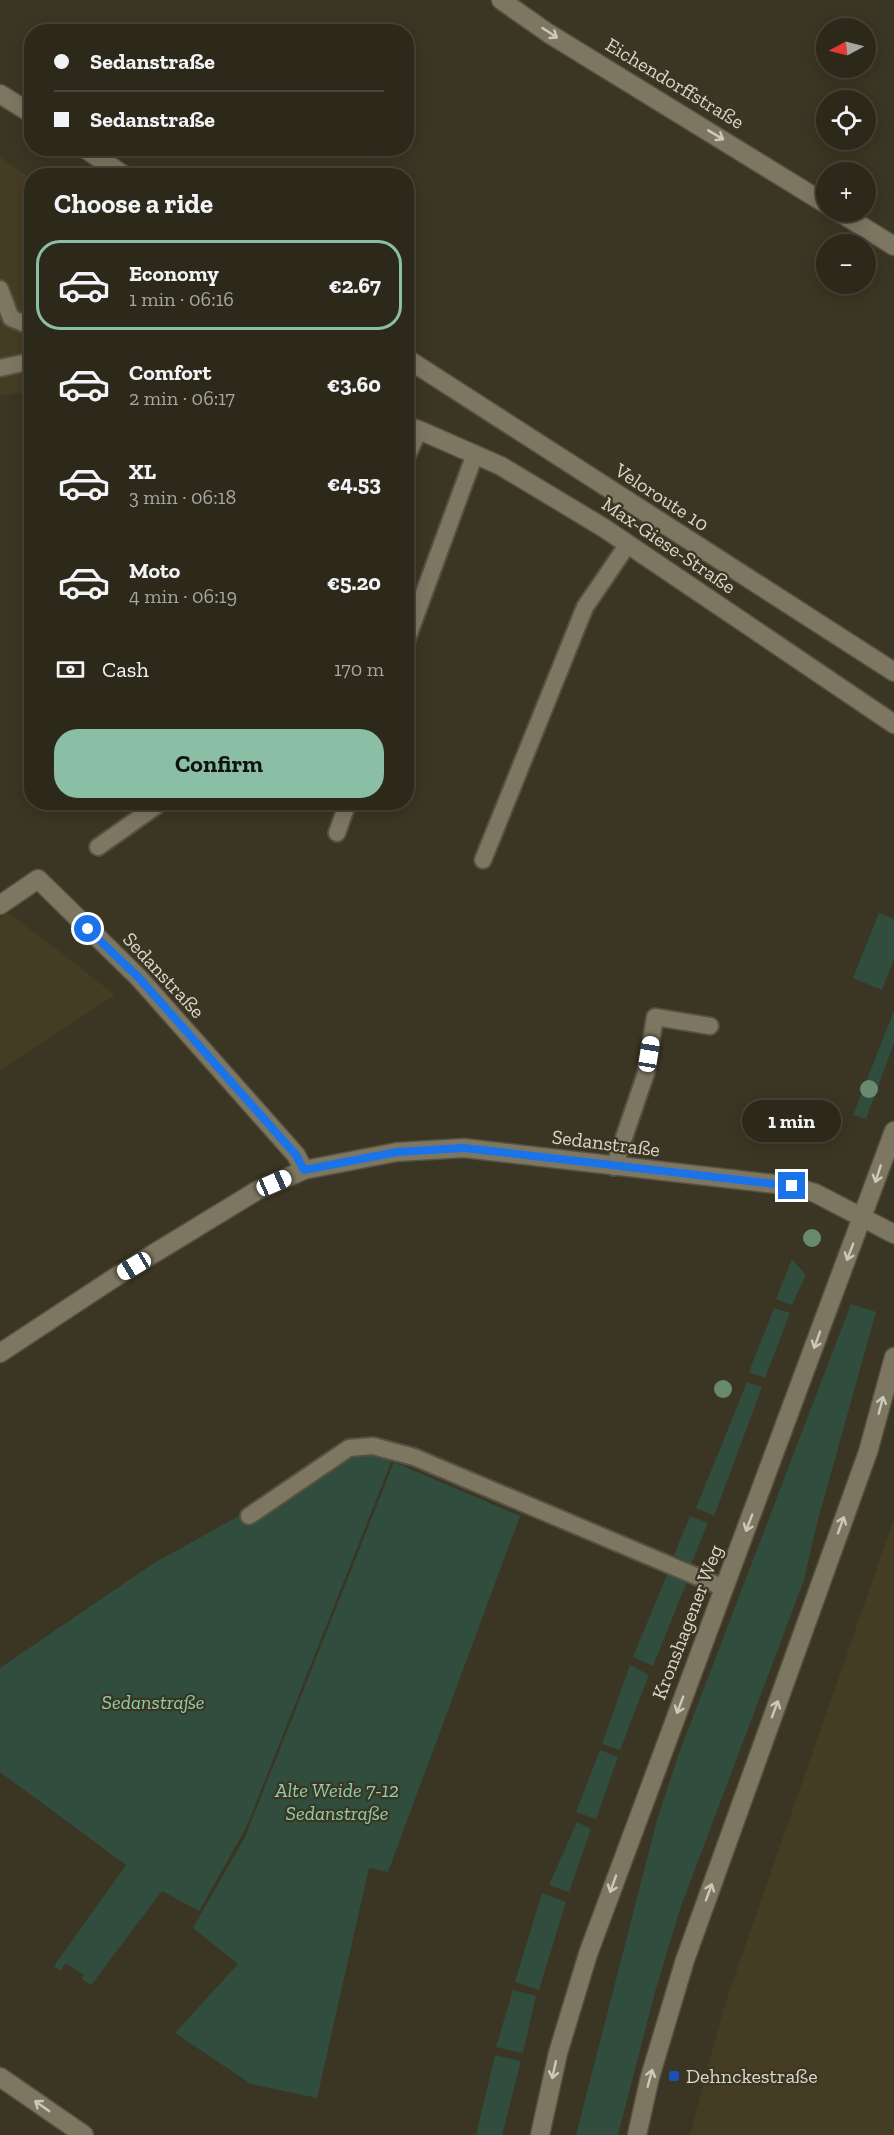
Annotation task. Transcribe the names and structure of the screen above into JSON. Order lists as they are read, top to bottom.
{
  "streets": {
    "street": [
      "Eichendorffstraße",
      "Veloroute 10",
      "Max-Giese-Straße",
      "Sedanstraße",
      "Kronshagener Weg"
    ]
  },
  "crossings": [
    ["Sedanstraße", "Kronshagener Weg"]
  ],
  "one_way": ["Eichendorffstraße"],
  "parks": ["Sedanstraße", "Alte Weide 7-12 Sedanstraße"],
  "places": {
    "transit": ["Dehnckestraße"]
  },
  "north": "left",
  "page": {
    "map_buttons": ["+", "−"],
    "banner": ["Sedanstraße", "Sedanstraße"],
    "heading": "Choose a ride",
    "list": [
      {
        "name": "Economy",
        "note": "1 min · 06:16",
        "value": "€2.67"
      },
      {
        "name": "Comfort",
        "note": "2 min · 06:17",
        "value": "€3.60"
      },
      {
        "name": "XL",
        "note": "3 min · 06:18",
        "value": "€4.53"
      },
      {
        "name": "Moto",
        "note": "4 min · 06:19",
        "value": "€5.20"
      }
    ],
    "pay": ["Cash", "170 m"],
    "buttons": "Confirm",
    "bubble": "1 min"
  }
}
